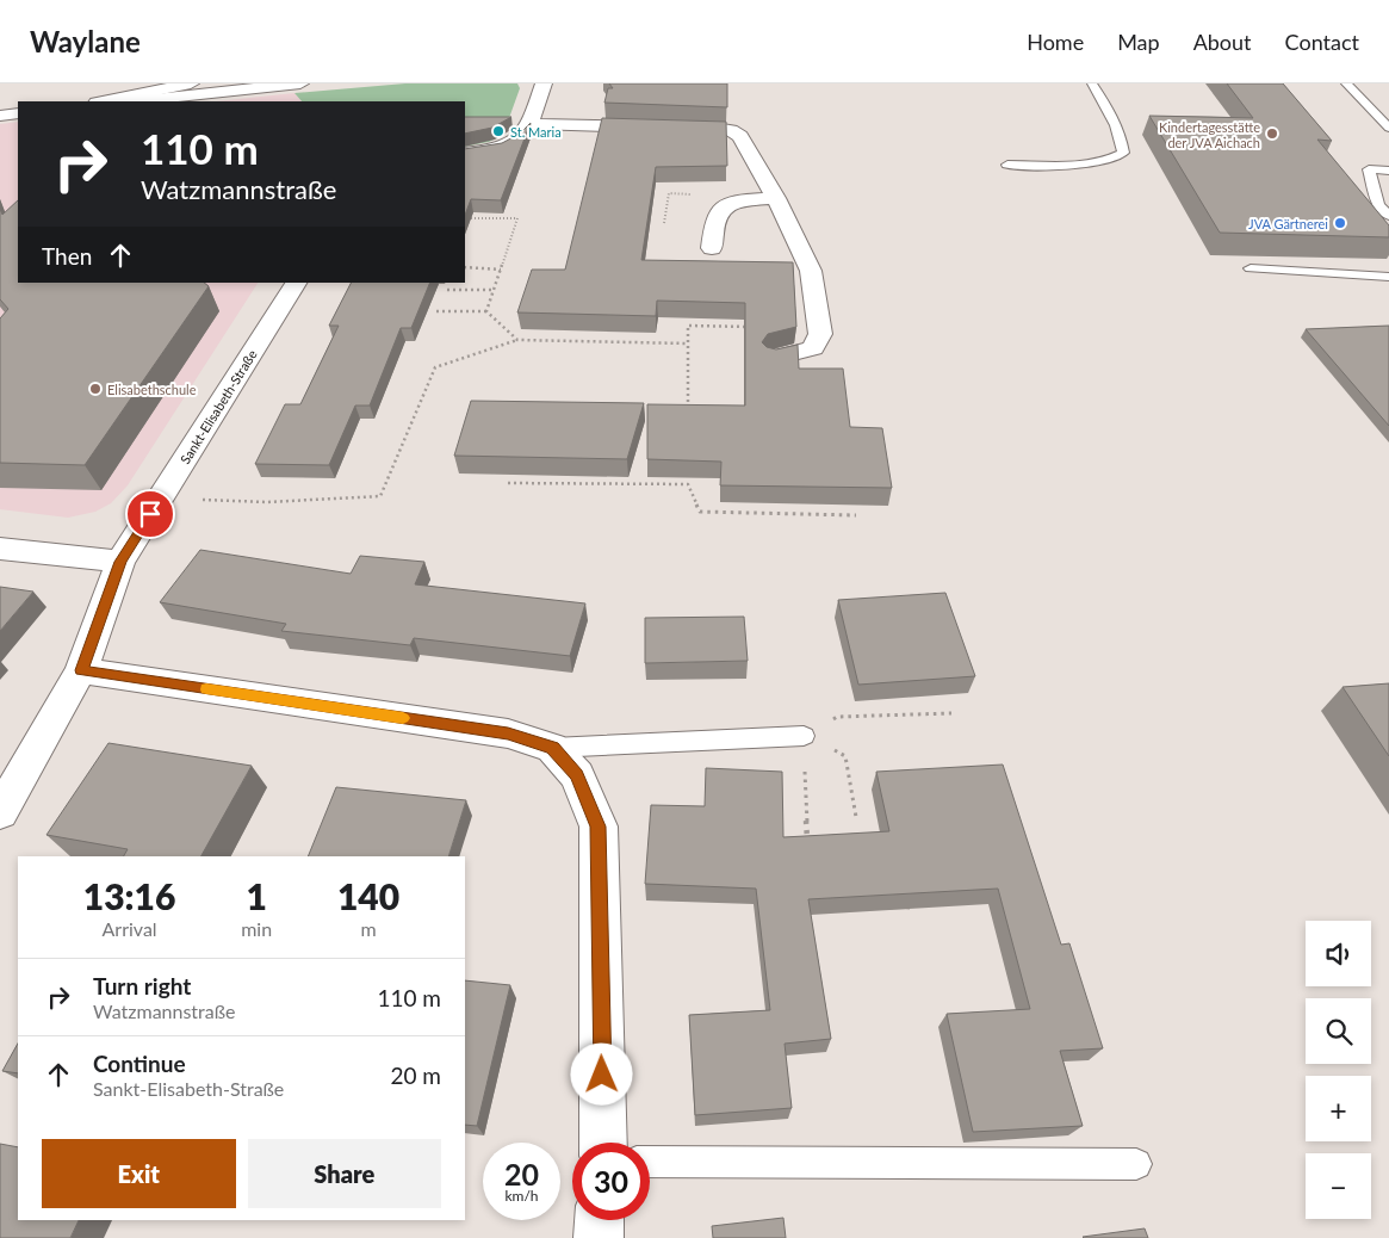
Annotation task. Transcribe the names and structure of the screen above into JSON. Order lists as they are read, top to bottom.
{
  "streets": {
    "street": ["Sankt-Elisabeth-Straße"]
  },
  "places": [
    "St. Maria",
    "Kindertagesstätte der JVA Aichach",
    "JVA Gärtnerei",
    "Elisabethschule"
  ],
  "page": {
    "header": "Waylane",
    "nav": [
      "Home",
      "Map",
      "About",
      "Contact"
    ],
    "turn": ["110 m", "Watzmannstraße"],
    "then": "Then",
    "eta": [
      "13:16",
      "Arrival",
      "1",
      "min",
      "140",
      "m"
    ],
    "map_buttons": ["+", "−"],
    "list": [
      {
        "name": "Turn right",
        "note": "Watzmannstraße",
        "value": "110 m"
      },
      {
        "name": "Continue",
        "note": "Sankt-Elisabeth-Straße",
        "value": "20 m"
      }
    ],
    "buttons": ["Exit", "Share"],
    "speed": "20 km/h",
    "limit": "30"
  }
}
